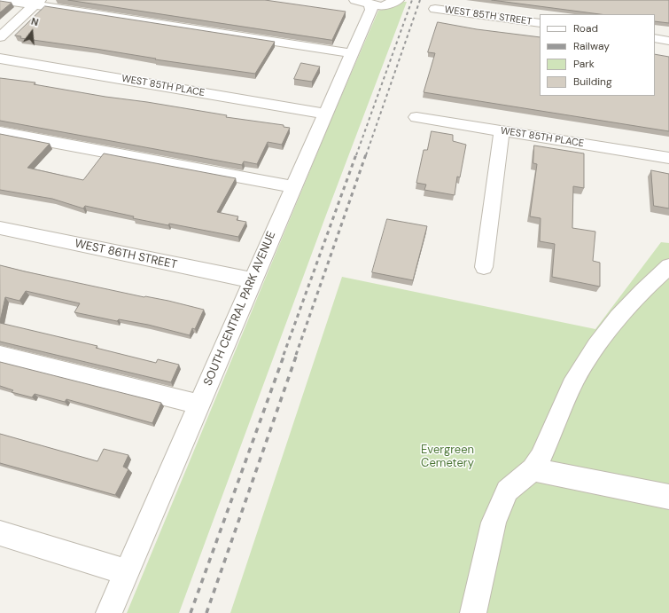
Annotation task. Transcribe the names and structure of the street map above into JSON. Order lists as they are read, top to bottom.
{
  "streets": {
    "street": [
      "WEST 85TH STREET",
      "WEST 85TH PLACE",
      "WEST 86TH STREET",
      "SOUTH CENTRAL PARK AVENUE"
    ]
  },
  "crossings": [
    ["WEST 85TH PLACE", "SOUTH CENTRAL PARK AVENUE"],
    ["WEST 86TH STREET", "SOUTH CENTRAL PARK AVENUE"]
  ],
  "parks": ["Evergreen Cemetery"],
  "legend": [
    "Road",
    "Railway",
    "Park",
    "Building"
  ],
  "north": "top"
}
